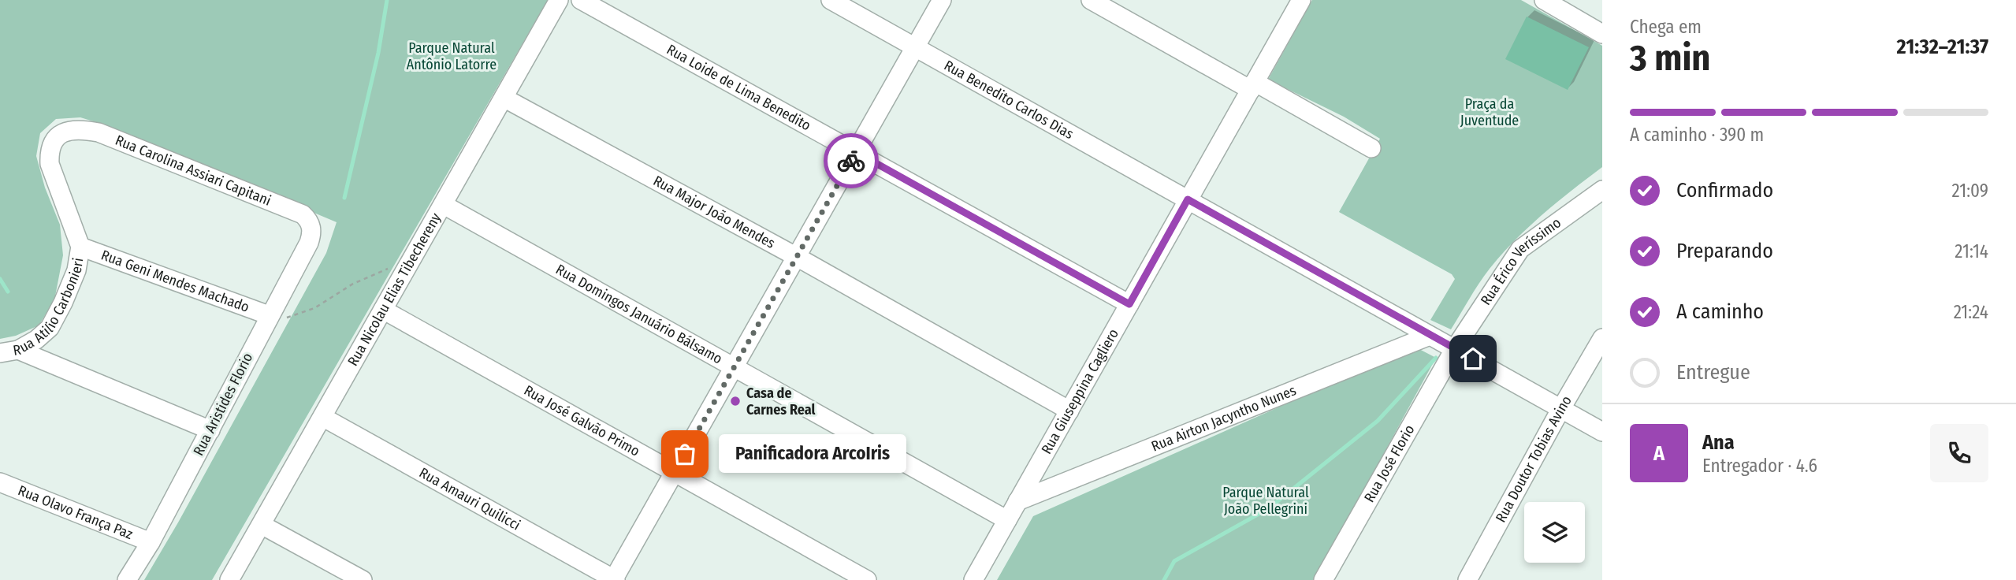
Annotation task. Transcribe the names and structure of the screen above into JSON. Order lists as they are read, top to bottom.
{
  "streets": {
    "street": [
      "Rua Loide de Lima Benedito",
      "Rua Benedito Carlos Dias",
      "Rua Carolina Assiari Capitani",
      "Rua Major João Mendes",
      "Rua Érico Veríssimo",
      "Rua Geni Mendes Machado",
      "Rua Nicolau Elias Tibechereny",
      "Rua Atilio Carbonieri",
      "Rua Domingos Januário Bálsamo",
      "Rua Giuseppina Cagliero",
      "Rua Aristides Florio",
      "Rua Airton Jacyntho Nunes",
      "Rua José Galvão Primo",
      "Rua Doutor Tobias Avino",
      "Rua José Florio",
      "Rua Amauri Quilicci",
      "Rua Olavo França Paz"
    ]
  },
  "crossings": [
    ["Rua Loide de Lima Benedito", "Rua Giuseppina Cagliero"],
    ["Rua Benedito Carlos Dias", "Rua Érico Veríssimo"],
    ["Rua Benedito Carlos Dias", "Rua Giuseppina Cagliero"],
    ["Rua Benedito Carlos Dias", "Rua Airton Jacyntho Nunes"],
    ["Rua Benedito Carlos Dias", "Rua Doutor Tobias Avino"],
    ["Rua Benedito Carlos Dias", "Rua José Florio"],
    ["Rua Carolina Assiari Capitani", "Rua Atilio Carbonieri"],
    ["Rua Carolina Assiari Capitani", "Rua Aristides Florio"],
    ["Rua Major João Mendes", "Rua Nicolau Elias Tibechereny"],
    ["Rua Major João Mendes", "Rua Giuseppina Cagliero"],
    ["Rua Érico Veríssimo", "Rua José Florio"],
    ["Rua Geni Mendes Machado", "Rua Atilio Carbonieri"],
    ["Rua Geni Mendes Machado", "Rua Aristides Florio"],
    ["Rua Nicolau Elias Tibechereny", "Rua Domingos Januário Bálsamo"],
    ["Rua Nicolau Elias Tibechereny", "Rua José Galvão Primo"],
    ["Rua Nicolau Elias Tibechereny", "Rua Amauri Quilicci"],
    ["Rua Domingos Januário Bálsamo", "Rua Giuseppina Cagliero"],
    ["Rua Giuseppina Cagliero", "Rua Airton Jacyntho Nunes"],
    ["Rua Aristides Florio", "Rua Olavo França Paz"]
  ],
  "parks": ["Parque Natural Antônio Latorre", "Praça da Juventude", "Parque Natural João Pellegrini"],
  "places": ["Casa de Carnes Real", "Panificadora ArcoIris"],
  "page": {
    "heading": ["3 min", "Chega em", "21:32–21:37"],
    "panel": ["Ana", "Entregador · 4.6"],
    "bar": "A caminho · 390 m",
    "list": [
      ["Confirmado", "21:09"],
      ["Preparando", "21:14"],
      ["A caminho", "21:24"],
      "Entregue"
    ],
    "round": "A",
    "bubble": "Panificadora ArcoIris"
  }
}
